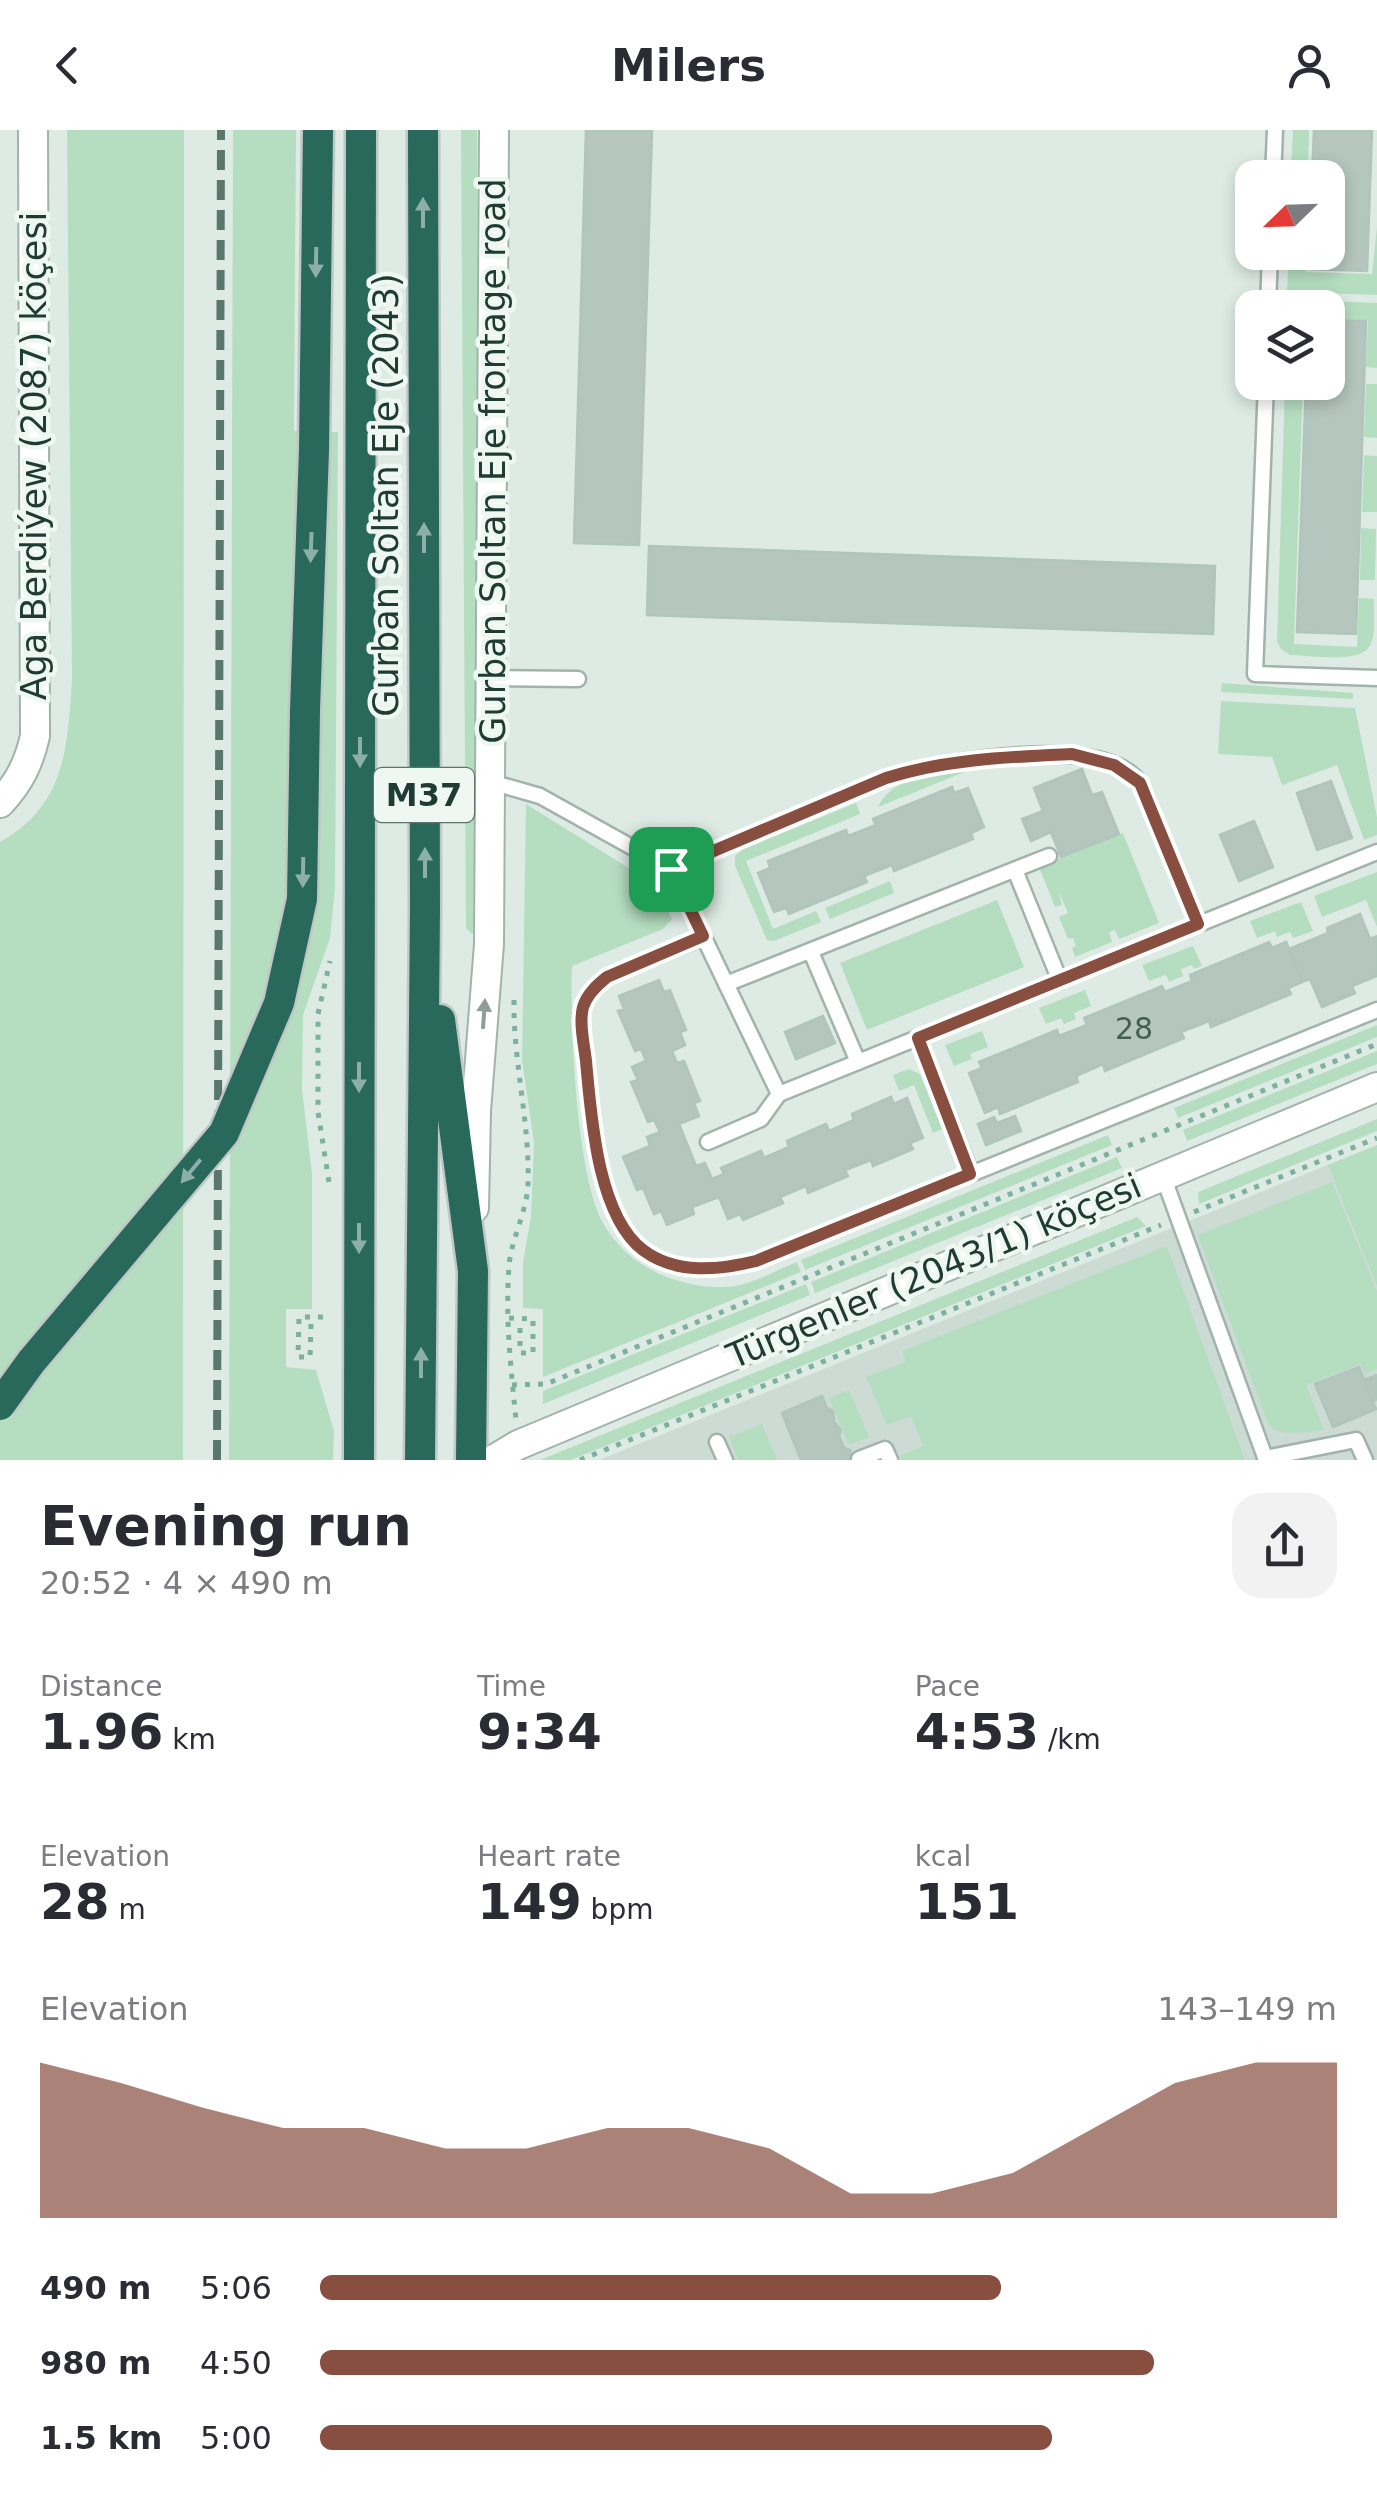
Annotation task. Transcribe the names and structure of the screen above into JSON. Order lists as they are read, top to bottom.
{
  "streets": {
    "highway": ["Gurban Soltan Eje (2043)", "M37"],
    "street": ["Aga Berdiýew (2087) köçesi", "Gurban Soltan Eje frontage road", "Türgenler (2043/1) köçesi"]
  },
  "one_way": ["Gurban Soltan Eje frontage road"],
  "house_numbers": ["28"],
  "north": "bottom left",
  "page": {
    "header": "Milers",
    "heading": ["Evening run", "20:52 · 4 × 490 m"],
    "stats": [
      ["Distance", "1.96 km"],
      ["Time", "9:34"],
      ["Pace", "4:53 /km"],
      ["Elevation", "28 m"],
      ["Heart rate", "149 bpm"],
      ["kcal", "151"]
    ],
    "chart": ["Elevation", "143–149 m"],
    "list": [
      {
        "name": "490 m",
        "note": "5:06"
      },
      {
        "name": "980 m",
        "note": "4:50"
      },
      {
        "name": "1.5 km",
        "note": "5:00"
      }
    ]
  }
}
